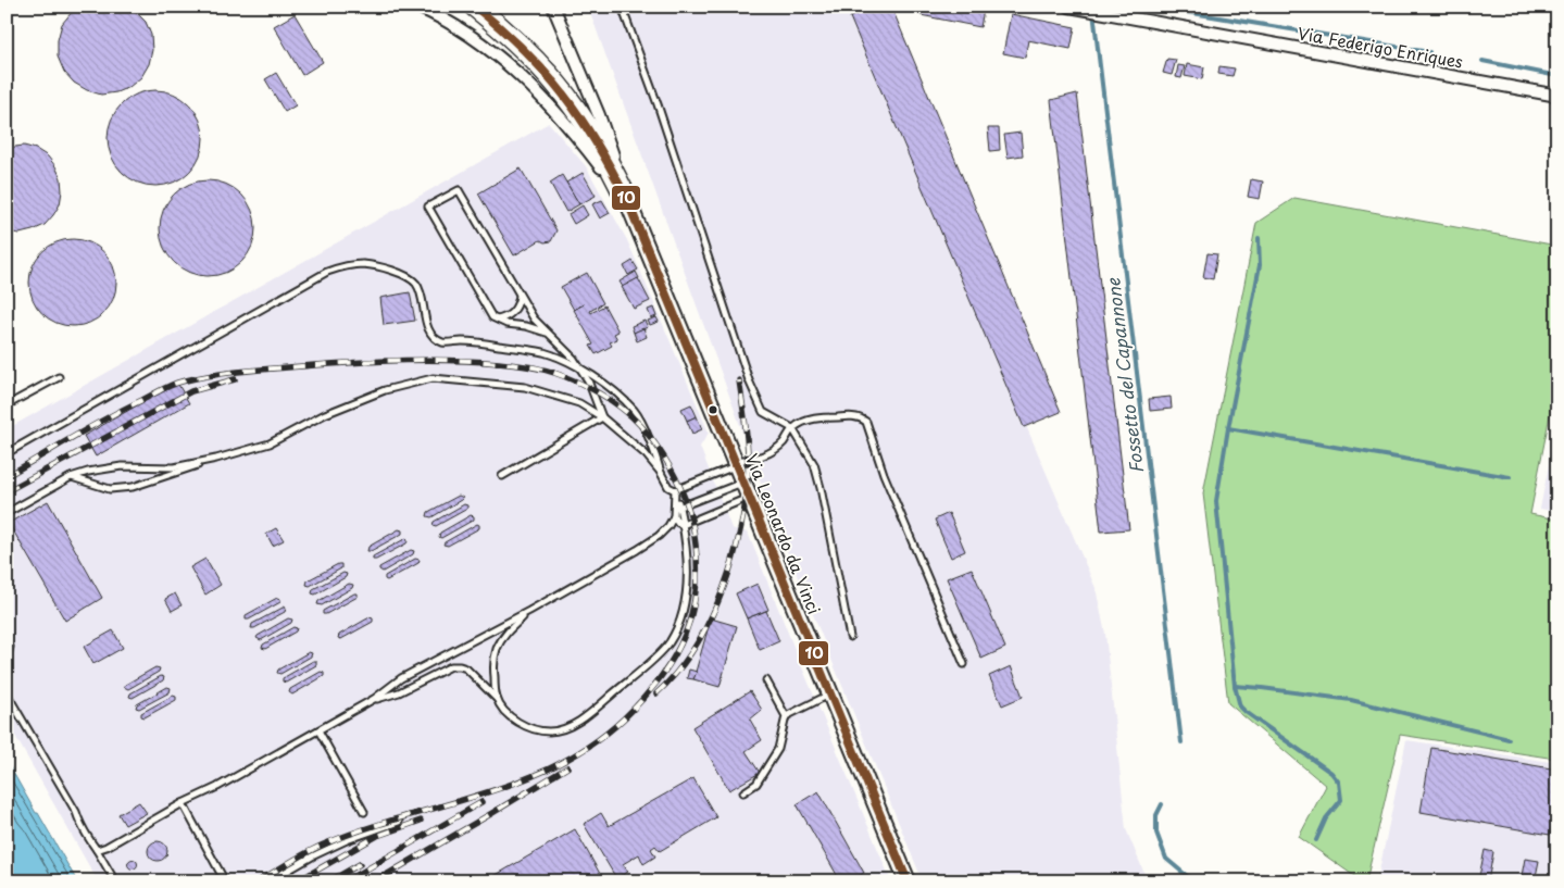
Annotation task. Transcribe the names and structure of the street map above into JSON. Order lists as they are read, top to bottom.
{
  "streets": {
    "main road": ["Via Leonardo da Vinci"],
    "street": ["Via Federigo Enriques"]
  },
  "water": ["Fossetto del Capannone"],
  "lines": ["transit line 10"]
}
